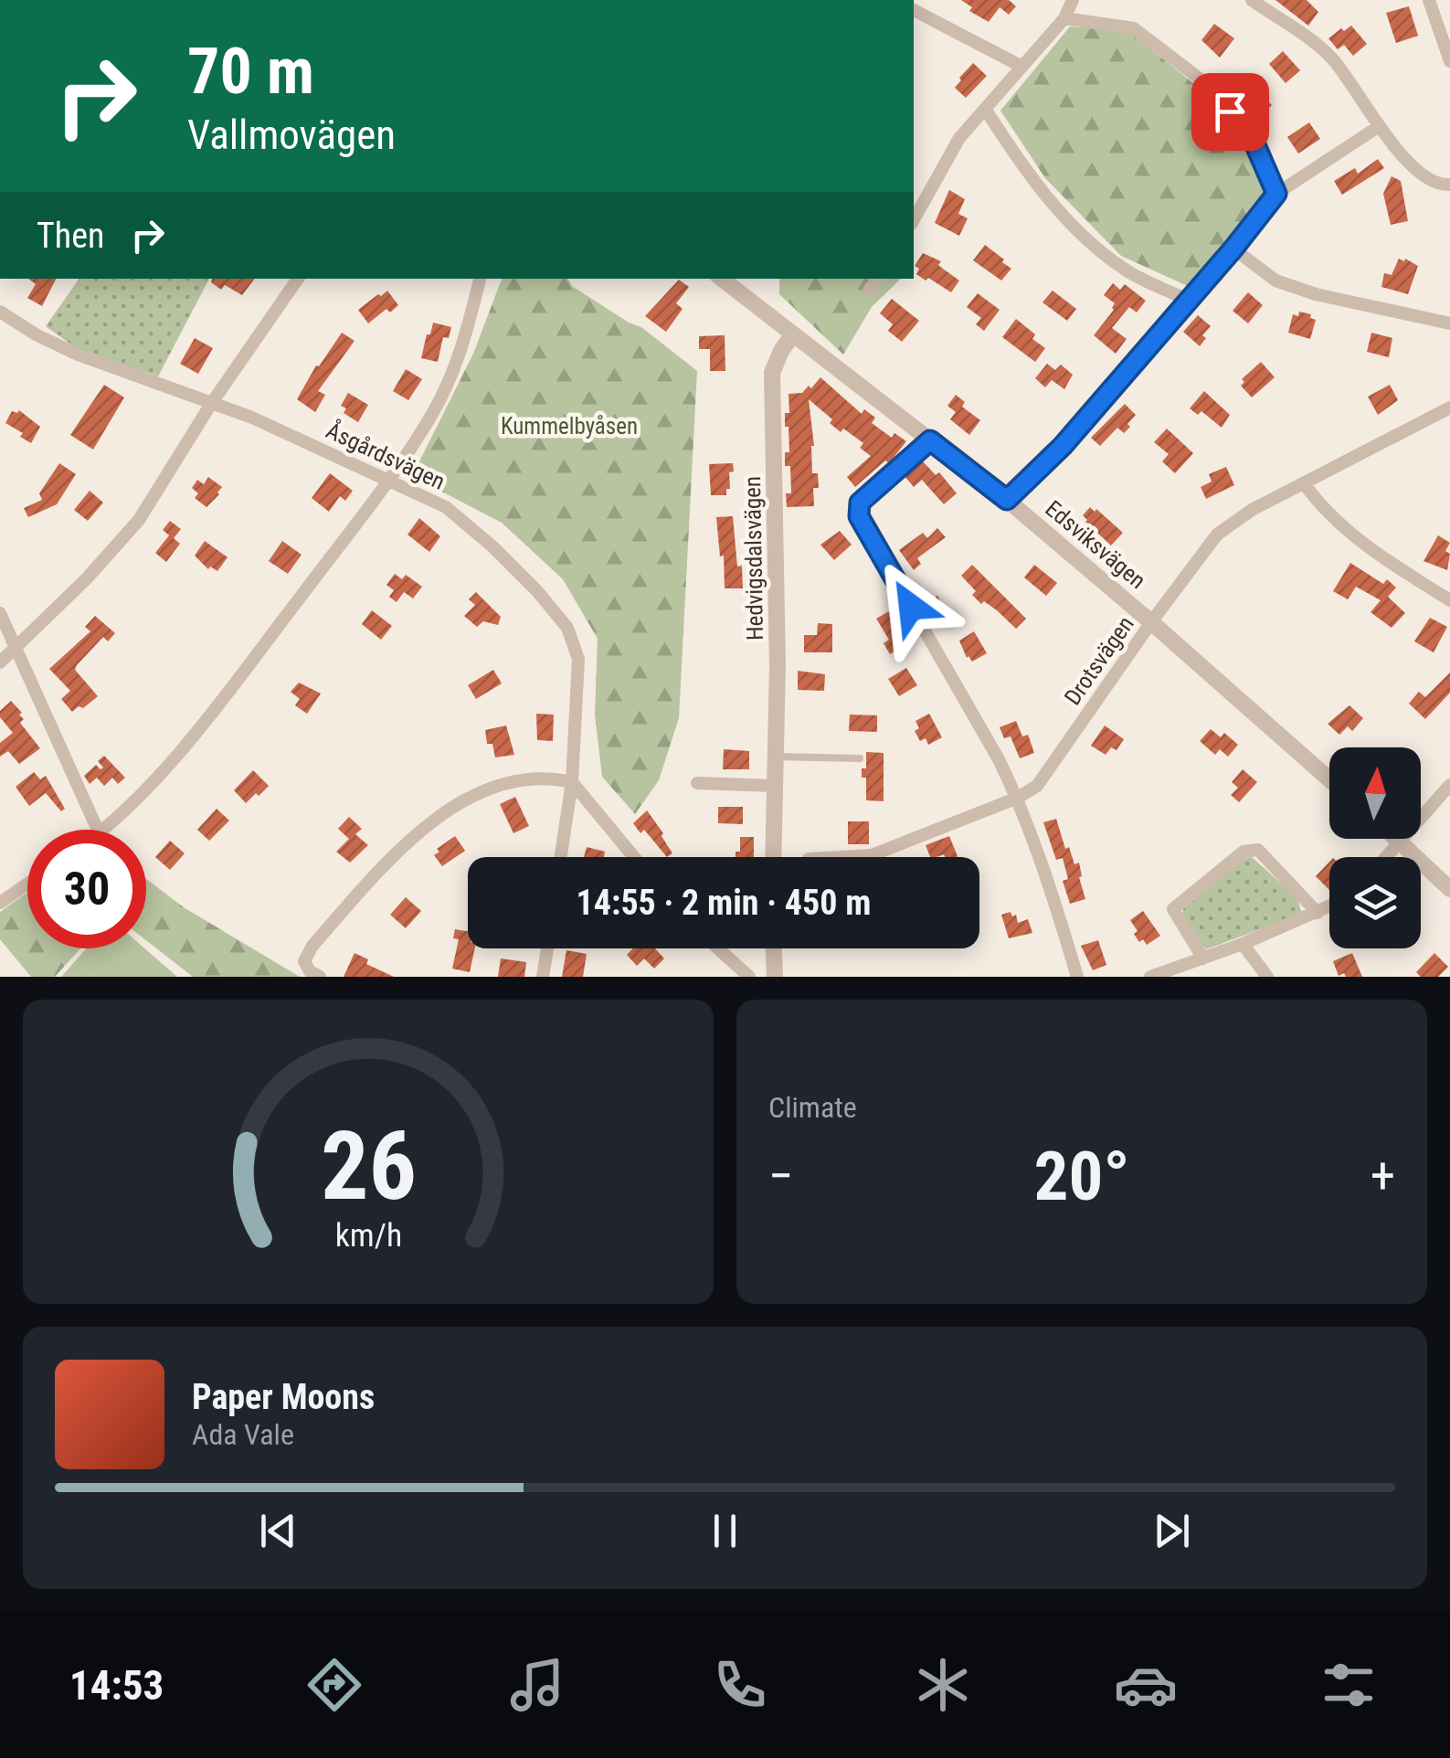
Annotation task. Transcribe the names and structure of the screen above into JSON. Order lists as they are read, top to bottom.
{
  "streets": {
    "street": [
      "Åsgårdsvägen",
      "Edsviksvägen",
      "Hedvigsdalsvägen",
      "Drotsvägen"
    ]
  },
  "crossings": [
    ["Edsviksvägen", "Hedvigsdalsvägen"],
    ["Edsviksvägen", "Drotsvägen"]
  ],
  "parks": ["Kummelbyåsen"],
  "north": "top",
  "page": {
    "turn": ["70 m", "Vallmovägen"],
    "then": "Then",
    "limit": "30",
    "trip": "14:55 · 2 min · 450 m",
    "tile": "Climate",
    "heat": ["−", "20°", "+"],
    "song": ["Paper Moons", "Ada Vale"],
    "tabs": "14:53",
    "gauge": ["26", "km/h"]
  }
}
